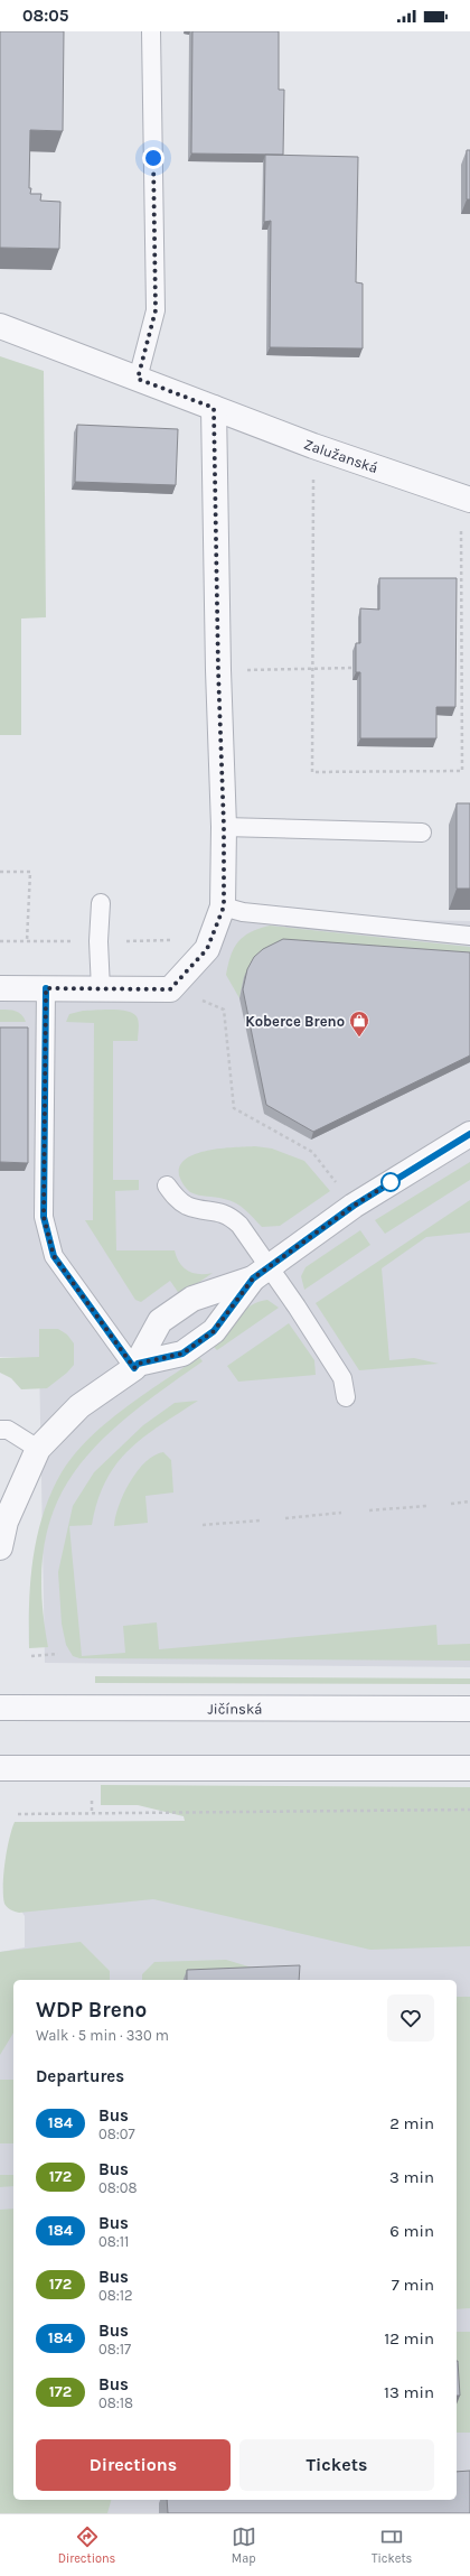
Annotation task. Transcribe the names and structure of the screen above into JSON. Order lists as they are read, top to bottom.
{
  "streets": {
    "street": ["Zalužanská", "Jičínská"]
  },
  "places": {
    "shop": ["Koberce Breno"]
  },
  "lines": ["bus line 184"],
  "page": {
    "status": "08:05",
    "heading": [
      ["WDP Breno", "Walk · 5 min · 330 m"],
      "Departures"
    ],
    "list": [
      {
        "mark": "184",
        "name": "Bus",
        "note": "08:07",
        "value": "2 min"
      },
      {
        "mark": "172",
        "name": "Bus",
        "note": "08:08",
        "value": "3 min"
      },
      {
        "mark": "184",
        "name": "Bus",
        "note": "08:11",
        "value": "6 min"
      },
      {
        "mark": "172",
        "name": "Bus",
        "note": "08:12",
        "value": "7 min"
      },
      {
        "mark": "184",
        "name": "Bus",
        "note": "08:17",
        "value": "12 min"
      },
      {
        "mark": "172",
        "name": "Bus",
        "note": "08:18",
        "value": "13 min"
      }
    ],
    "buttons": ["Directions", "Tickets"],
    "tabs": ["Directions", "Map", "Tickets"]
  }
}
